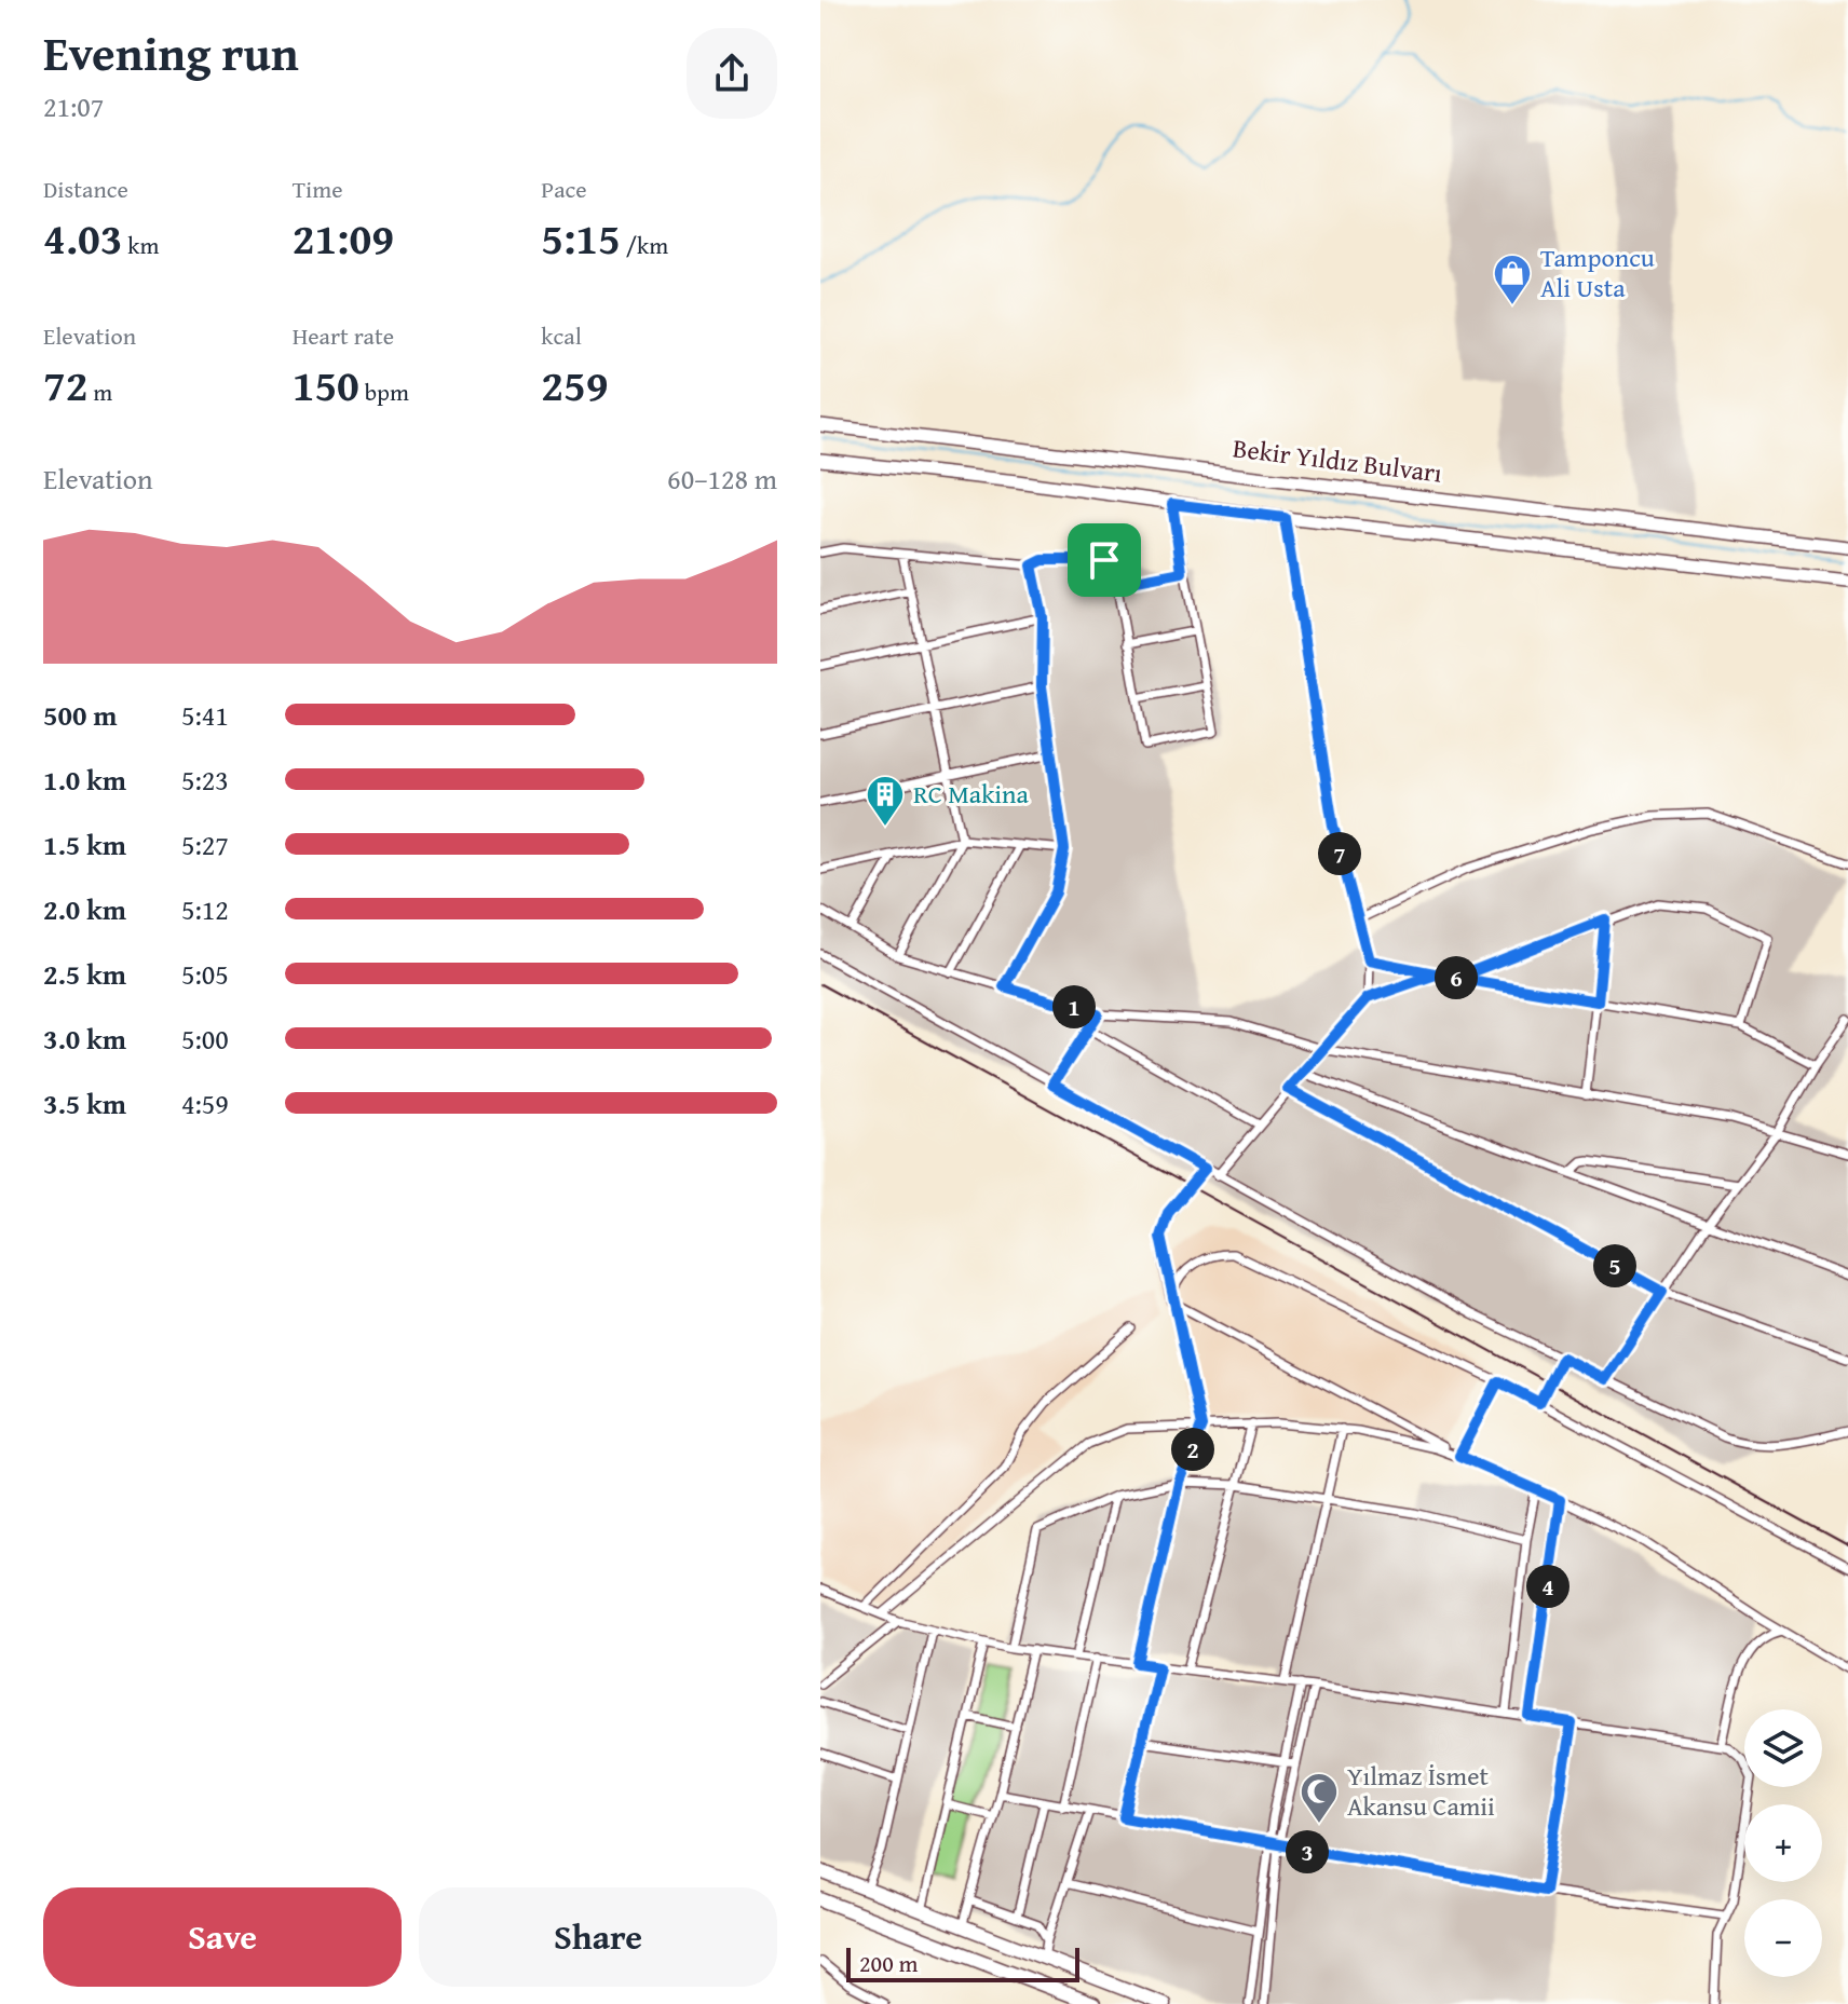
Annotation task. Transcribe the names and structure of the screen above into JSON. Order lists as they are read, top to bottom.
{
  "streets": {
    "main road": ["Bekir Yıldız Bulvarı"]
  },
  "places": {
    "shop": ["Tamponcu Ali Usta"],
    "building": ["RC Makina"],
    "mosque": ["Yılmaz İsmet Akansu Camii"]
  },
  "scale_bar": "200 m",
  "page": {
    "heading": ["Evening run", "21:07"],
    "stats": [
      ["Distance", "4.03 km"],
      ["Time", "21:09"],
      ["Pace", "5:15 /km"],
      ["Elevation", "72 m"],
      ["Heart rate", "150 bpm"],
      ["kcal", "259"]
    ],
    "chart": ["Elevation", "60–128 m"],
    "list": [
      {
        "name": "500 m",
        "note": "5:41"
      },
      {
        "name": "1.0 km",
        "note": "5:23"
      },
      {
        "name": "1.5 km",
        "note": "5:27"
      },
      {
        "name": "2.0 km",
        "note": "5:12"
      },
      {
        "name": "2.5 km",
        "note": "5:05"
      },
      {
        "name": "3.0 km",
        "note": "5:00"
      },
      {
        "name": "3.5 km",
        "note": "4:59"
      }
    ],
    "pins": [
      "7",
      "6",
      "1",
      "5",
      "2",
      "4",
      "3"
    ],
    "map_buttons": ["+", "−"],
    "buttons": ["Save", "Share"],
    "scale": "200 m"
  }
}
